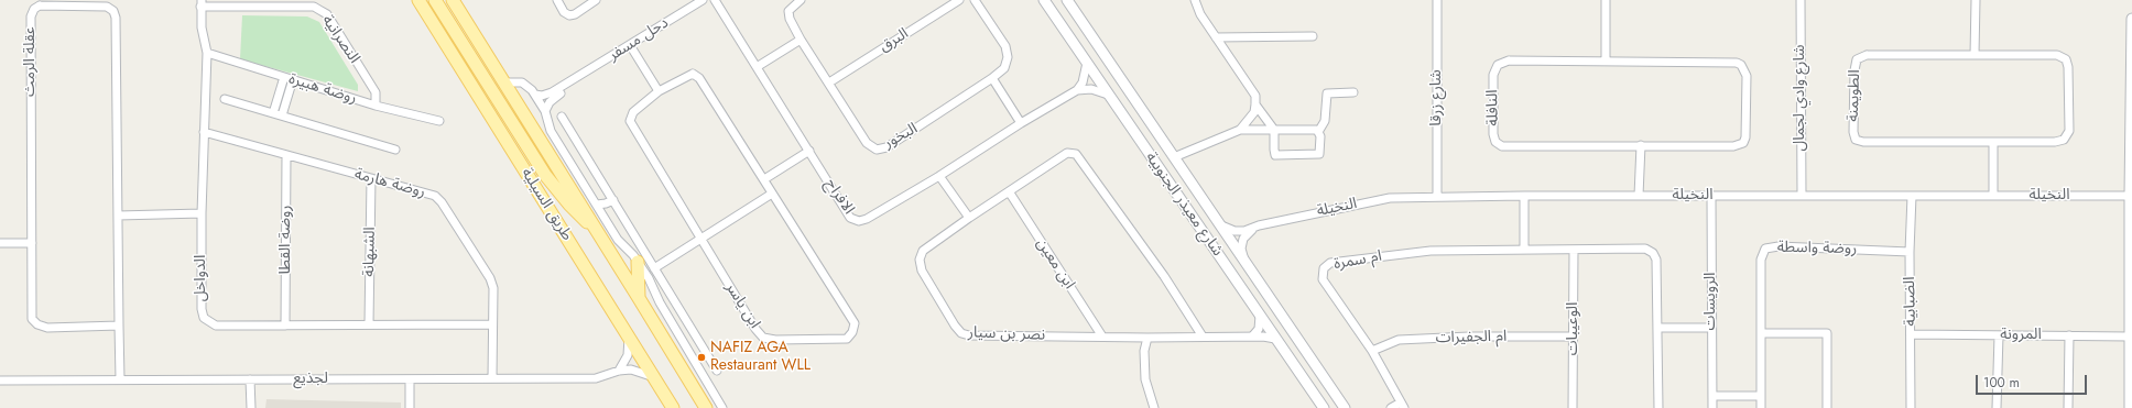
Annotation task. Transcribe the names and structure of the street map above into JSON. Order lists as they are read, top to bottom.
{
  "streets": {
    "main road": ["طريق السيلية"],
    "street": [
      "النصرانية",
      "دحل مسفر",
      "البرق",
      "عقلة الرمث",
      "روضة هبيرة",
      "الطويمنة",
      "شارع زرقا",
      "شارع وادي لجمال",
      "النافلة",
      "البخور",
      "روضة هارمة",
      "النخيلة",
      "الافراح",
      "شارع معيذر الجنوبية",
      "روضة القطا",
      "روضة واسطة",
      "الشبهانة",
      "ام سمرة",
      "ابن معين",
      "الدواخل",
      "الرويسات",
      "الضبابية",
      "ابن ياسر",
      "الوعيبات",
      "نصر بن سيار",
      "المرونة",
      "ام الجفيرات",
      "لجذيع"
    ]
  },
  "crossings": [
    ["النصرانية", "روضة هبيرة"],
    ["النصرانية", "الدواخل"],
    ["البرق", "البخور"],
    ["عقلة الرمث", "لجذيع"],
    ["روضة هبيرة", "الدواخل"],
    ["شارع زرقا", "النخيلة"],
    ["شارع وادي لجمال", "النخيلة"],
    ["روضة هارمة", "روضة القطا"],
    ["روضة هارمة", "الشبهانة"],
    ["روضة هارمة", "الدواخل"],
    ["روضة هارمة", "لجذيع"],
    ["النخيلة", "شارع معيذر الجنوبية"],
    ["النخيلة", "الرويسات"],
    ["النخيلة", "الضبابية"],
    ["طريق السيلية", "لجذيع"],
    ["شارع معيذر الجنوبية", "نصر بن سيار"],
    ["روضة القطا", "الدواخل"],
    ["روضة واسطة", "الضبابية"],
    ["الشبهانة", "الدواخل"],
    ["ام سمرة", "الوعيبات"],
    ["ام سمرة", "ام الجفيرات"],
    ["ابن معين", "نصر بن سيار"],
    ["الضبابية", "المرونة"],
    ["الوعيبات", "ام الجفيرات"]
  ],
  "places": ["NAFIZ AGA Restaurant WLL"],
  "scale_bar": "100 m"
}
